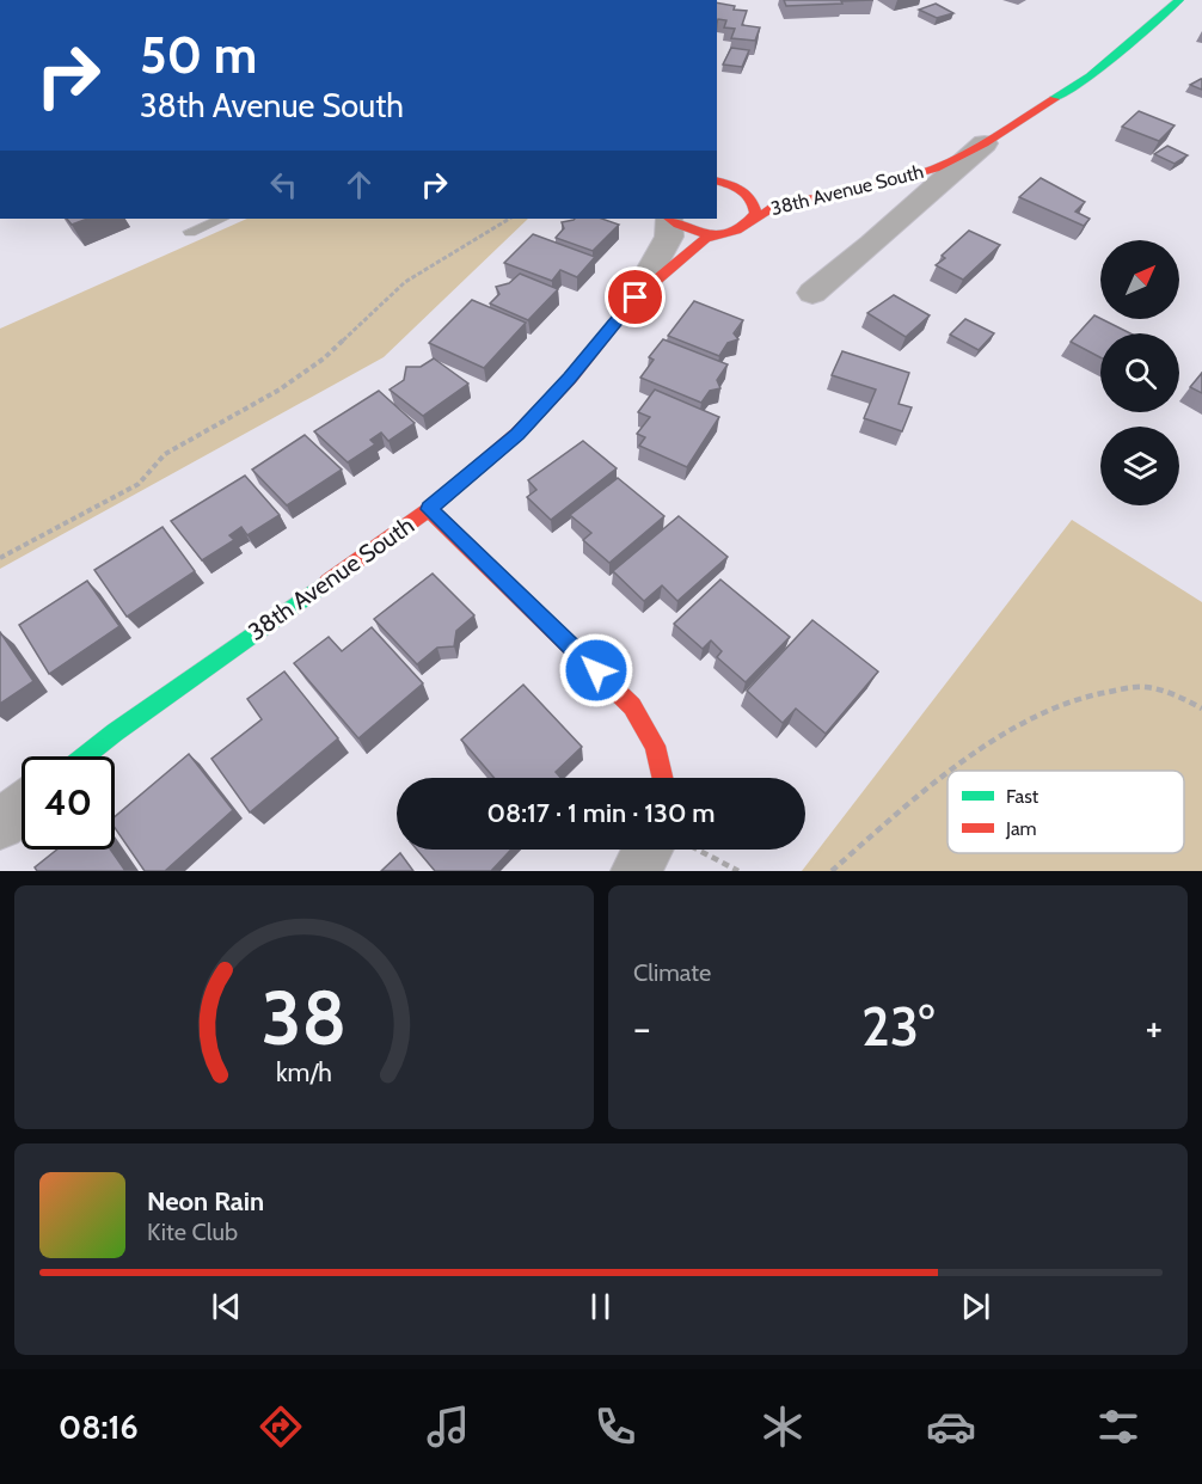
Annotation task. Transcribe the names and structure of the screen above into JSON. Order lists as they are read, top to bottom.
{
  "streets": {
    "street": ["38th Avenue South"]
  },
  "legend": ["Fast", "Jam"],
  "north": "top right",
  "page": {
    "turn": ["50 m", "38th Avenue South"],
    "limit": "40",
    "trip": "08:17 · 1 min · 130 m",
    "tile": "Climate",
    "heat": ["−", "23°", "+"],
    "song": ["Neon Rain", "Kite Club"],
    "tabs": "08:16",
    "gauge": ["38", "km/h"]
  }
}
